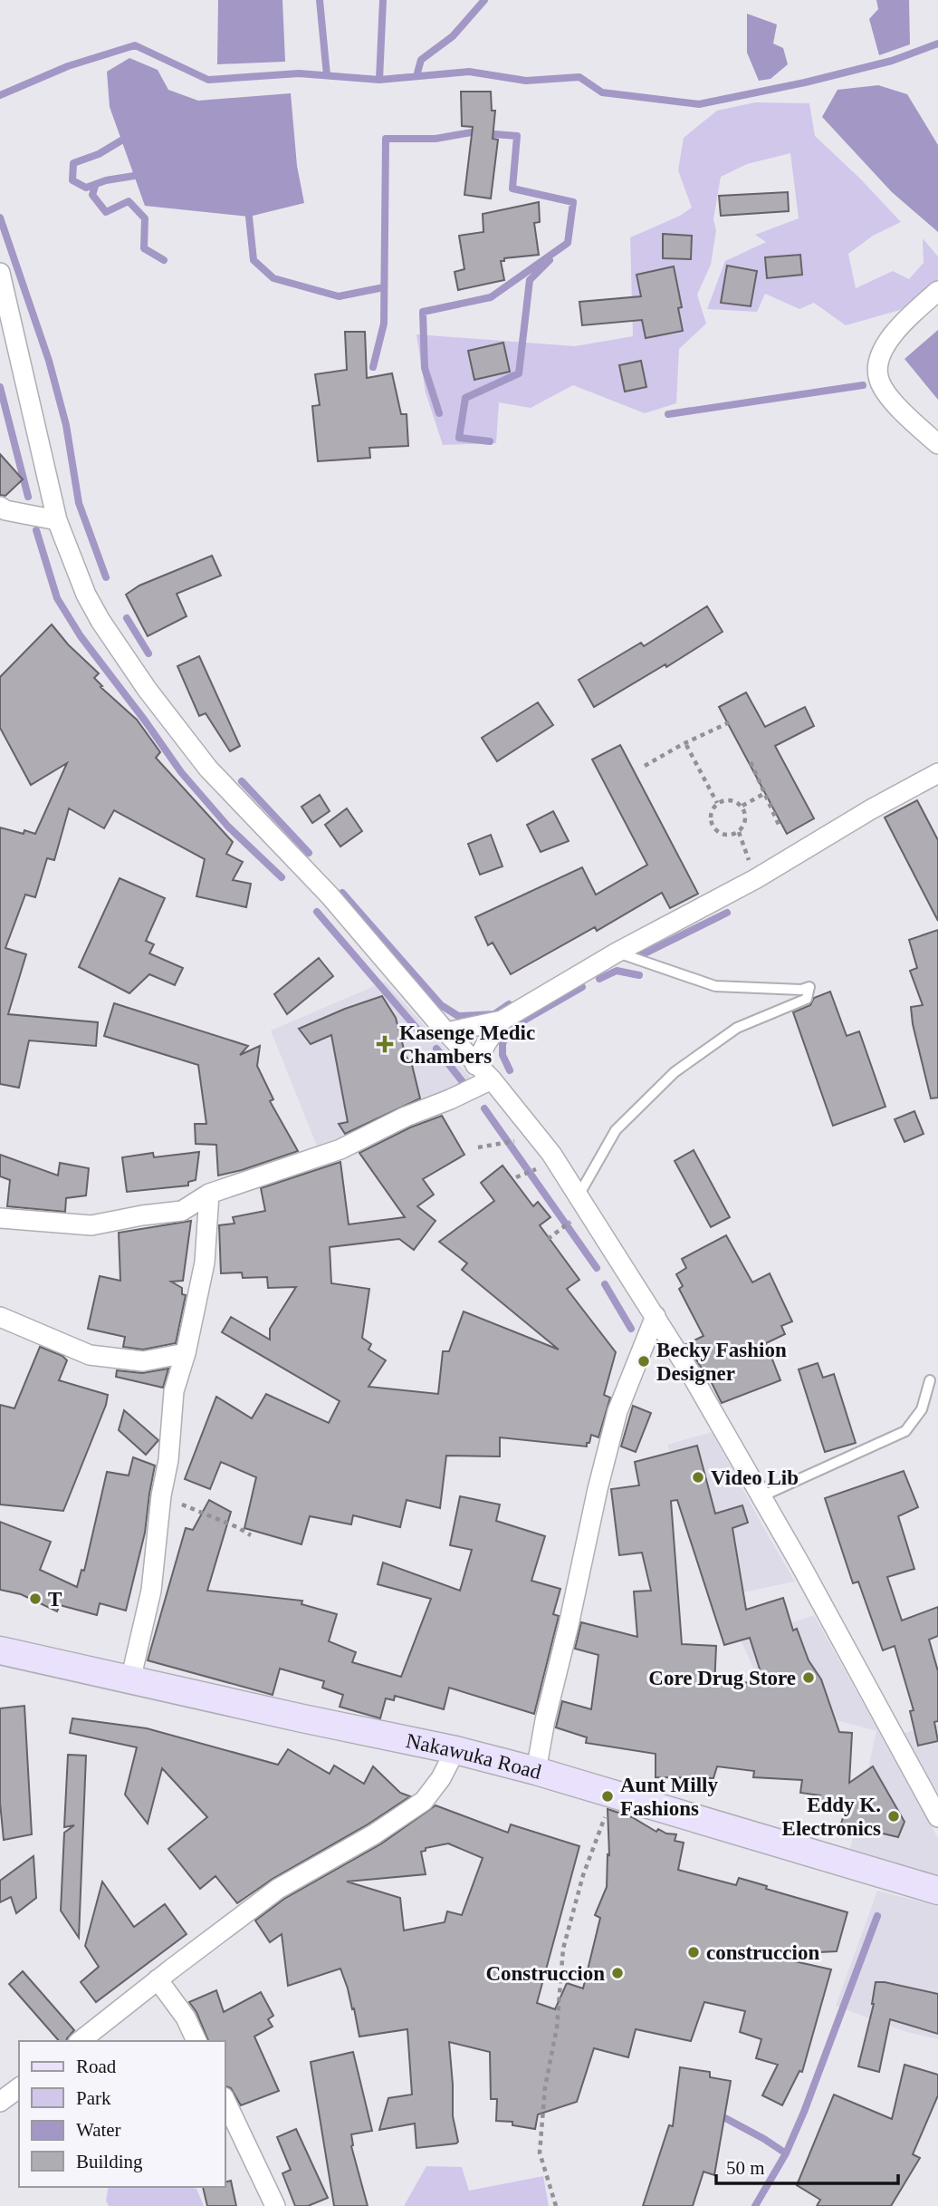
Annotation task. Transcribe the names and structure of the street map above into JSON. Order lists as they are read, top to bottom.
{
  "streets": {
    "main road": ["Nakawuka Road"]
  },
  "places": {
    "health": ["Kasenge Medic Chambers"],
    "other": [
      "Becky Fashion Designer",
      "Video Lib",
      "T",
      "Core Drug Store",
      "Aunt Milly Fashions",
      "Eddy K. Electronics",
      "construccion",
      "Construccion"
    ]
  },
  "legend": [
    "Road",
    "Park",
    "Water",
    "Building"
  ],
  "scale_bar": "50 m"
}
